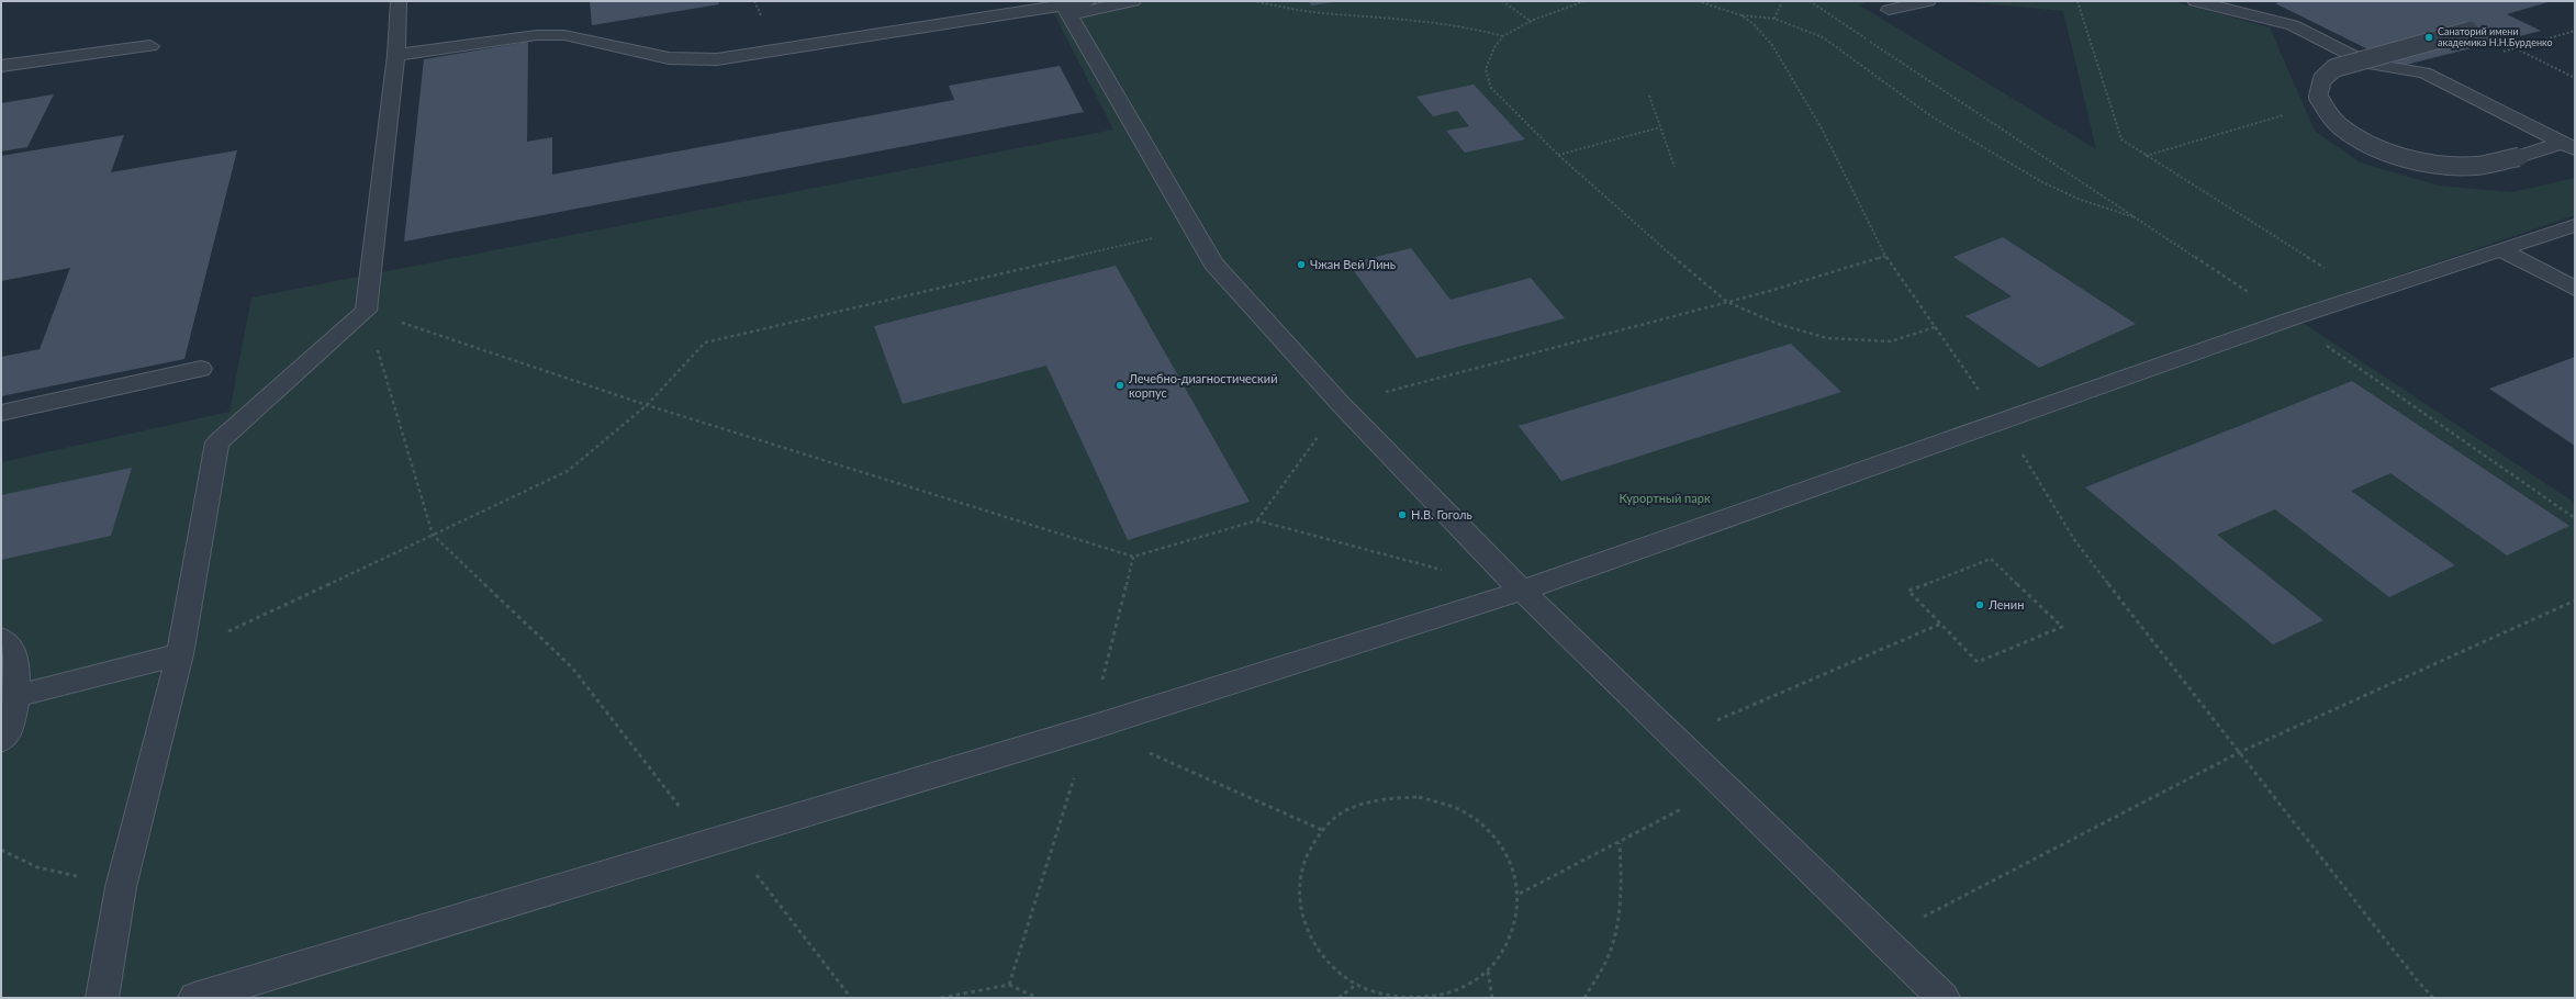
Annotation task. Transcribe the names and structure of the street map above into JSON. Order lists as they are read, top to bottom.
{
  "parks": ["Курортный парк"],
  "places": [
    "Санаторий имени академика Н.Н.Бурденко",
    "Чжан Вей Линь",
    "Лечебно-диагностический корпус",
    "Н.В. Гоголь",
    "Ленин"
  ]
}
